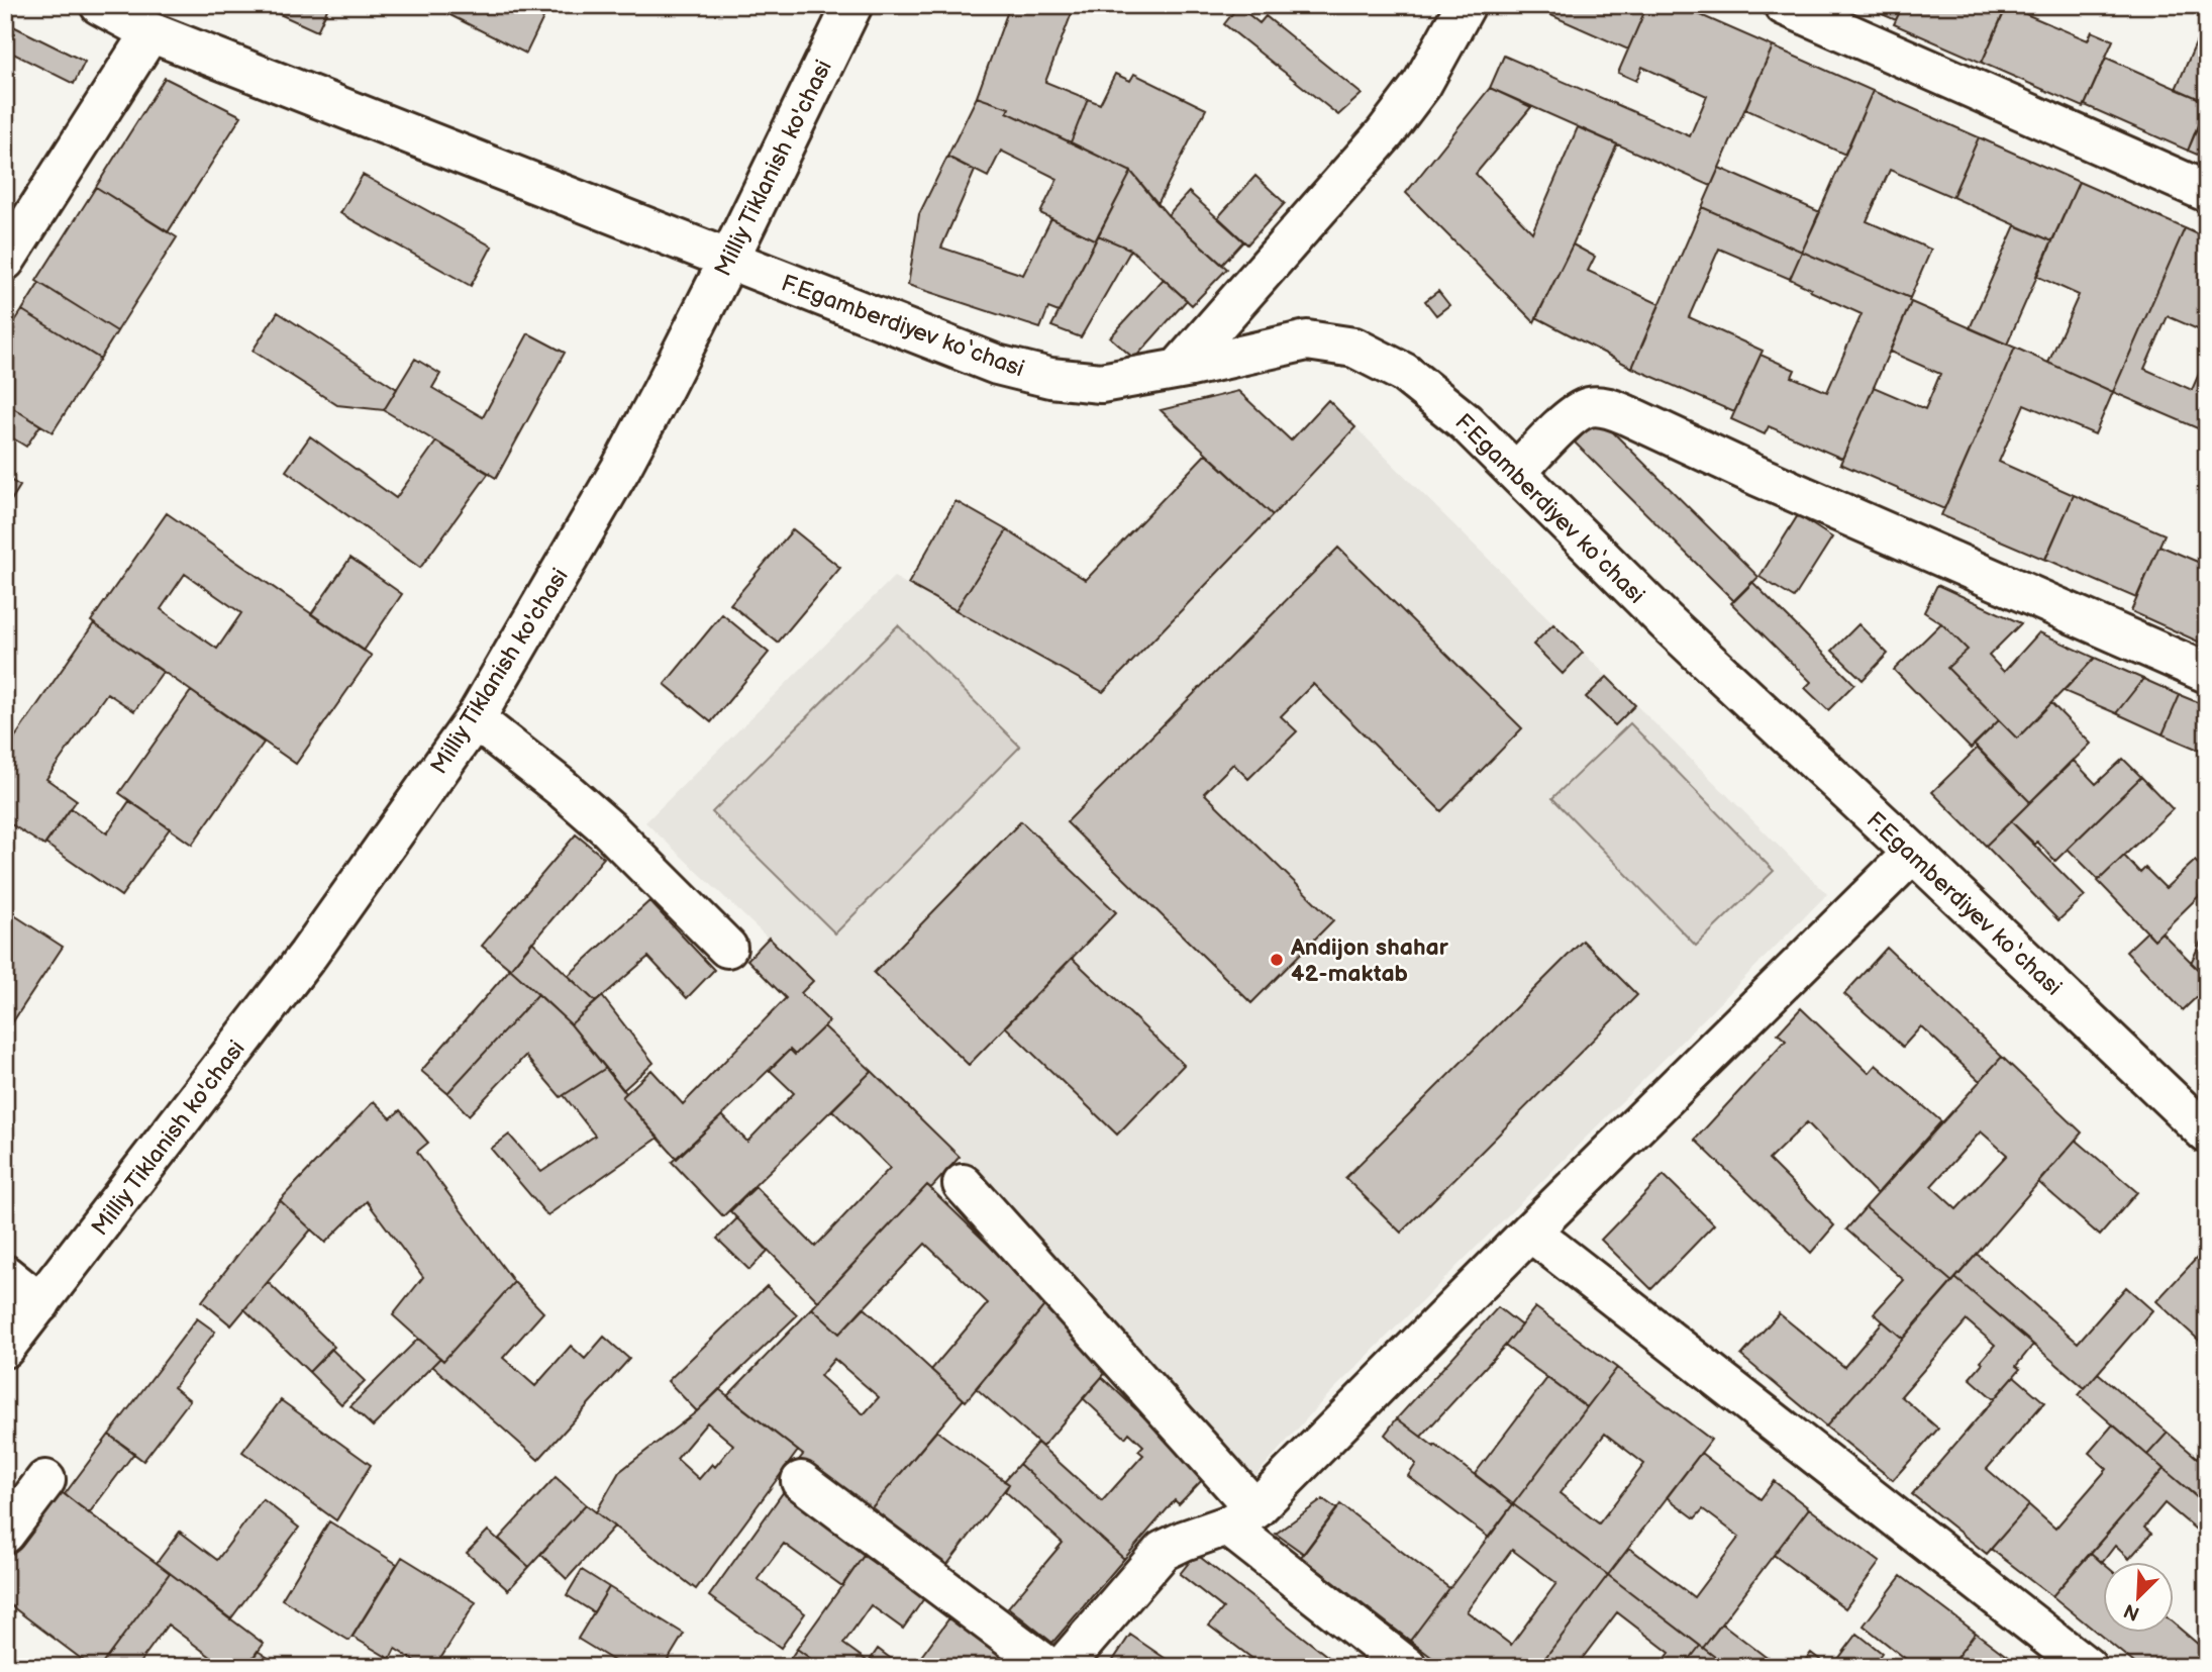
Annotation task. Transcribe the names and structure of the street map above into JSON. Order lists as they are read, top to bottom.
{
  "streets": {
    "street": ["Milliy Tiklanish ko'chasi", "F.Egamberdiyev kо‘chasi"]
  },
  "crossings": [
    ["Milliy Tiklanish ko'chasi", "F.Egamberdiyev kо‘chasi"]
  ],
  "places": ["Andijon shahar 42-maktab"],
  "north": "bottom left"
}
